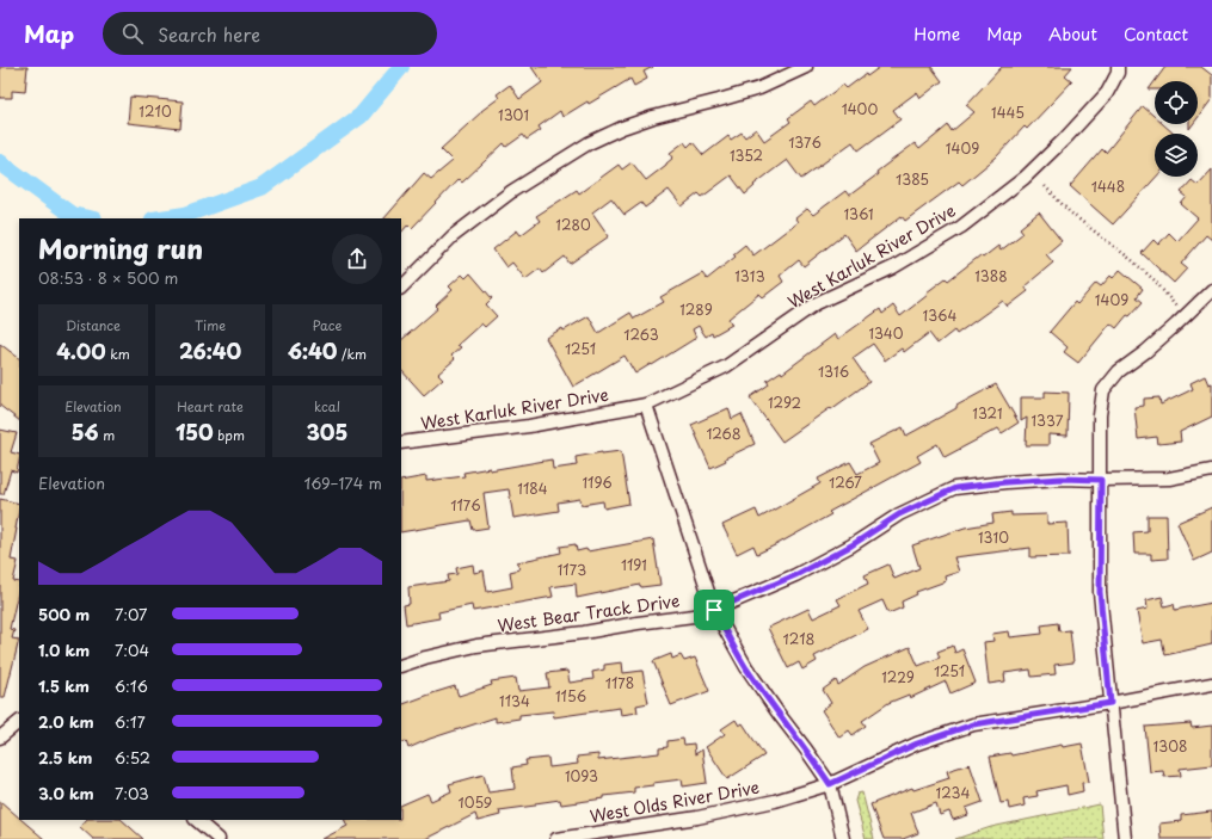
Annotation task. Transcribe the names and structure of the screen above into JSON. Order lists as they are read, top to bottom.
{
  "streets": {
    "street": ["West Karluk River Drive", "West Bear Track Drive", "West Olds River Drive"]
  },
  "house_numbers": [
    "1400",
    "1210",
    "1445",
    "1301",
    "1376",
    "1409",
    "1352",
    "1385",
    "1448",
    "1361",
    "1280",
    "1313",
    "1388",
    "1409",
    "1289",
    "1364",
    "1340",
    "1263",
    "1251",
    "1316",
    "1292",
    "1321",
    "1337",
    "1268",
    "1196",
    "1267",
    "1184",
    "1176",
    "1310",
    "1191",
    "1173",
    "1218",
    "1251",
    "1229",
    "1178",
    "1156",
    "1134",
    "1308",
    "1093",
    "1234",
    "1059"
  ],
  "page": {
    "header": "Map",
    "search": "Search here",
    "nav": [
      "Home",
      "Map",
      "About",
      "Contact"
    ],
    "heading": ["Morning run", "08:53 · 8 × 500 m"],
    "stats": [
      ["Distance", "4.00 km"],
      ["Time", "26:40"],
      ["Pace", "6:40 /km"],
      ["Elevation", "56 m"],
      ["Heart rate", "150 bpm"],
      ["kcal", "305"]
    ],
    "chart": ["Elevation", "169–174 m"],
    "list": [
      {
        "name": "500 m",
        "note": "7:07"
      },
      {
        "name": "1.0 km",
        "note": "7:04"
      },
      {
        "name": "1.5 km",
        "note": "6:16"
      },
      {
        "name": "2.0 km",
        "note": "6:17"
      },
      {
        "name": "2.5 km",
        "note": "6:52"
      },
      {
        "name": "3.0 km",
        "note": "7:03"
      }
    ]
  }
}
